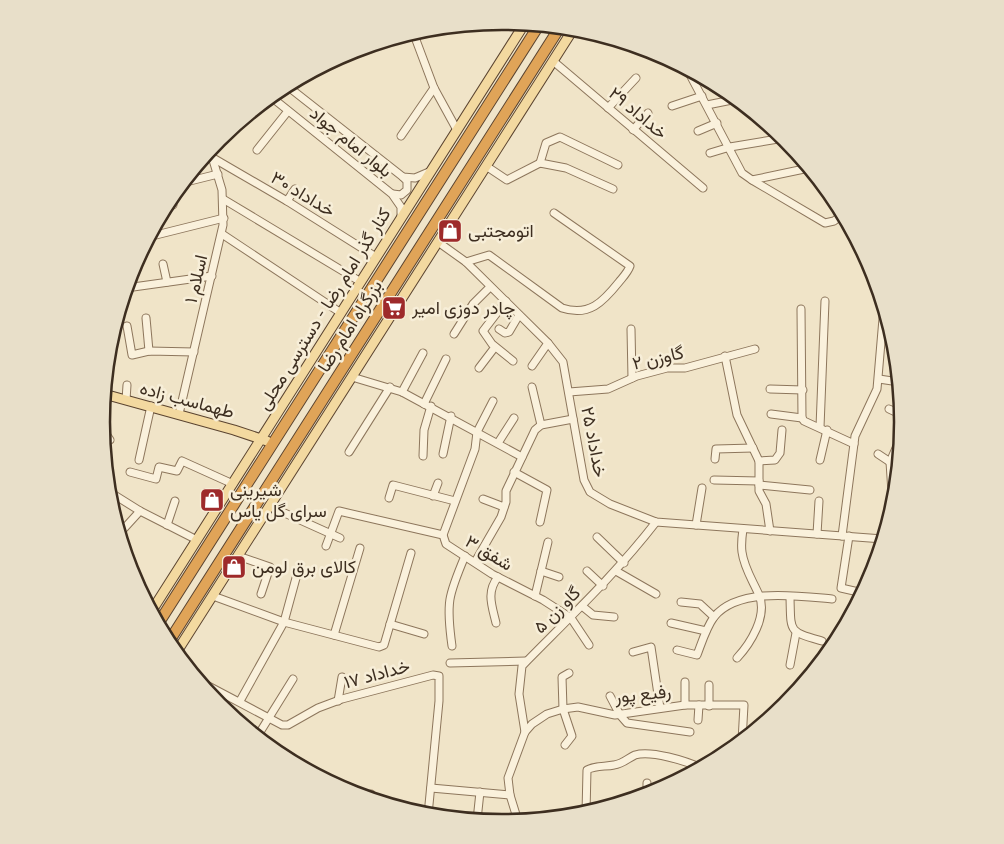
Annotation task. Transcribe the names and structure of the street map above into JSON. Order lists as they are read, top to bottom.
{
  "streets": {
    "highway": ["بزرگراه امام رضا"],
    "main road": ["کنار گذر امام رضا - دسترسی محلی", "طهماسب زاده"],
    "street": [
      "خداداد ۲۹",
      "بلوار امام جواد",
      "خداداد ۳۰",
      "اسلام ۱",
      "گاوزن ۲",
      "خداداد ۲۵",
      "شفق ۳",
      "گاو زن ۵",
      "خداداد ۱۷",
      "رفیع پور"
    ]
  },
  "crossings": [
    ["بلوار امام جواد", "کنار گذر امام رضا - دسترسی محلی"],
    ["خداداد ۳۰", "اسلام ۱"],
    ["خداداد ۳۰", "کنار گذر امام رضا - دسترسی محلی"],
    ["اسلام ۱", "طهماسب زاده"],
    ["کنار گذر امام رضا - دسترسی محلی", "طهماسب زاده"],
    ["بزرگراه امام رضا", "طهماسب زاده"],
    ["گاوزن ۲", "خداداد ۲۵"],
    ["خداداد ۲۵", "گاو زن ۵"],
    ["شفق ۳", "گاو زن ۵"]
  ],
  "places": {
    "shop": ["اتومجتبی", "شیرینی سرای گل یاس", "کالای برق لومن"],
    "supermarket": ["چادر دوزی امیر"]
  }
}
